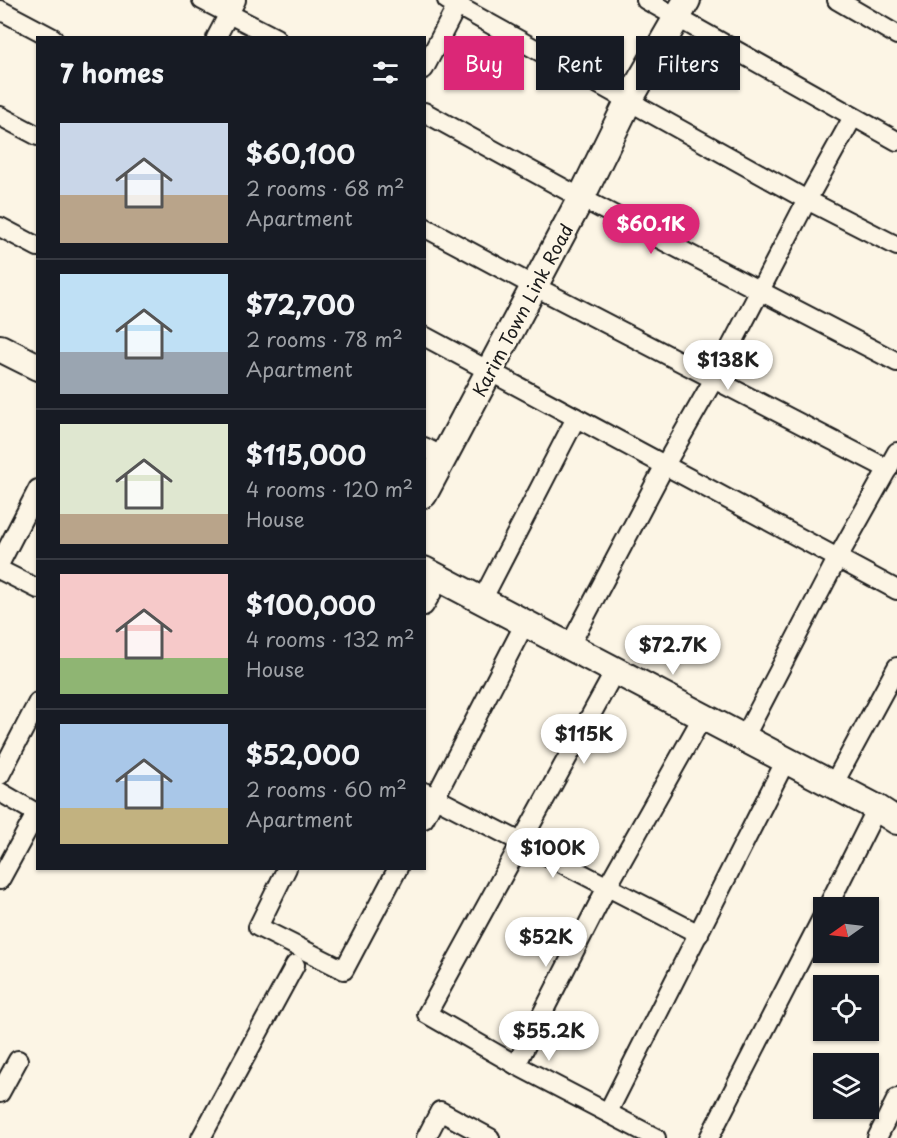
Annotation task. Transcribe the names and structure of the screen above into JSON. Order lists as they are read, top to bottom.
{
  "streets": {
    "street": ["Karim Town Link Road"]
  },
  "north": "left",
  "page": {
    "chip": ["Buy", "Rent", "Filters"],
    "heading": "7 homes",
    "list": [
      {
        "name": "$60,100",
        "note": "2 rooms · 68 m² · Apartment"
      },
      {
        "name": "$72,700",
        "note": "2 rooms · 78 m² · Apartment"
      },
      {
        "name": "$115,000",
        "note": "4 rooms · 120 m² · House"
      },
      {
        "name": "$100,000",
        "note": "4 rooms · 132 m² · House"
      },
      {
        "name": "$52,000",
        "note": "2 rooms · 60 m² · Apartment"
      }
    ],
    "price": [
      "$60.1K",
      "$138K",
      "$72.7K",
      "$115K",
      "$100K",
      "$52K",
      "$55.2K"
    ]
  }
}
